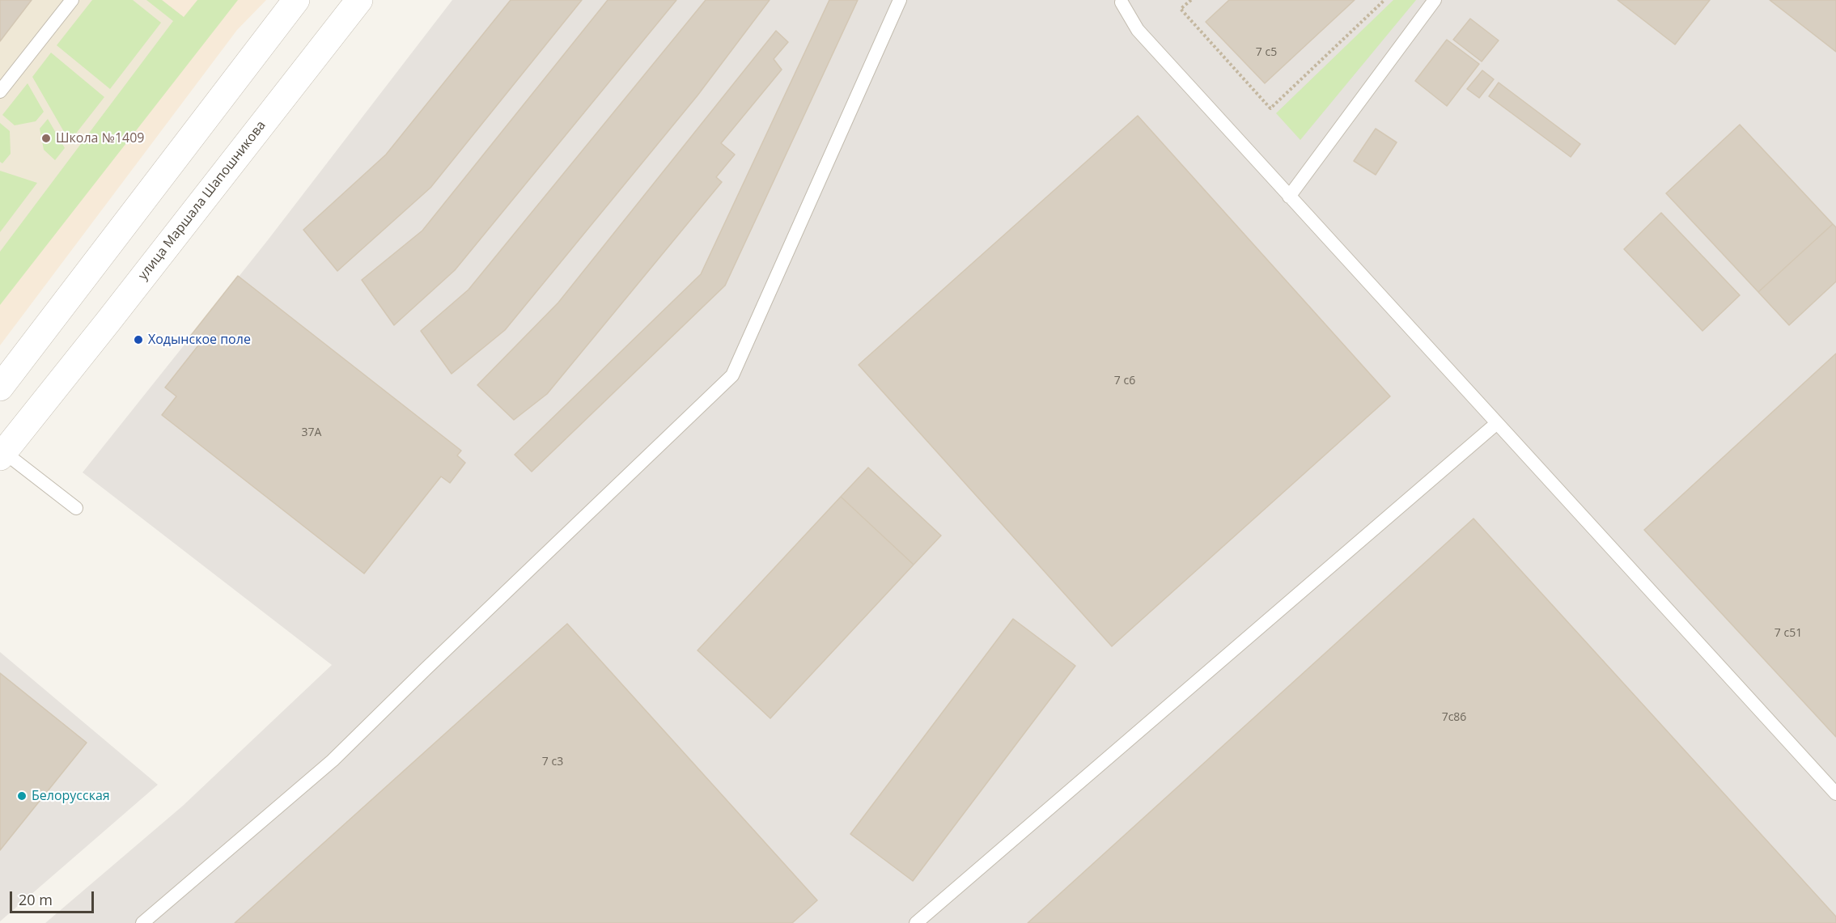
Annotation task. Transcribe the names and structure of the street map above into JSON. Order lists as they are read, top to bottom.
{
  "streets": {
    "street": ["улица Маршала Шапошникова"]
  },
  "places": ["Школа №1409", "Ходынское поле", "Белорусская"],
  "house_numbers": [
    "7 с5",
    "7 с6",
    "37А",
    "7 с51",
    "7с86",
    "7 с3"
  ],
  "scale_bar": "20 m"
}
